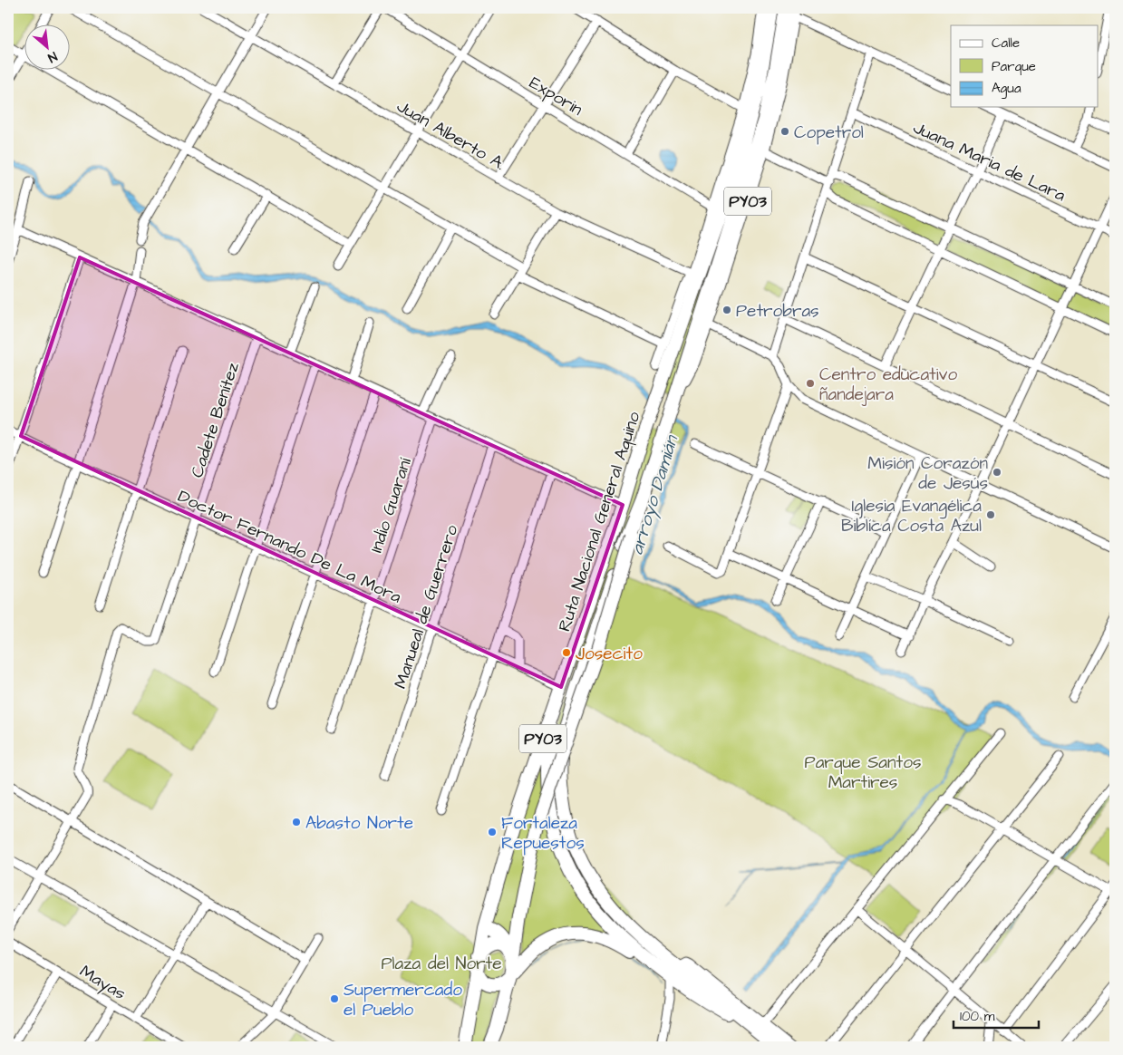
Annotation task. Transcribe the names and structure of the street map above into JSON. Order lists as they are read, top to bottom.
{
  "streets": {
    "highway": ["PY03", "Ruta Nacional General Aquino"],
    "street": [
      "Exporin",
      "Juan Alberto A.",
      "Juana Maria de Lara",
      "Cadete Benítez",
      "Indio Guaraní",
      "Doctor Fernando De La Mora",
      "Manueal de Guerrero",
      "Mayas"
    ]
  },
  "crossings": [
    ["Exporin", "PY03"],
    ["Juan Alberto A.", "PY03"],
    ["PY03", "Ruta Nacional General Aquino"],
    ["PY03", "Doctor Fernando De La Mora"],
    ["Cadete Benítez", "Doctor Fernando De La Mora"],
    ["Indio Guaraní", "Doctor Fernando De La Mora"],
    ["Ruta Nacional General Aquino", "Doctor Fernando De La Mora"],
    ["Doctor Fernando De La Mora", "Manueal de Guerrero"]
  ],
  "water": ["arroyo Damián"],
  "parks": ["Parque Santos Martires", "Plaza del Norte"],
  "places": [
    "Copetrol",
    "Petrobras",
    "Centro educativo ñandejara",
    "Misión Corazón de Jesús",
    "Iglesia Evangélica Biblíca Costa Azul",
    "Josecito",
    "Abasto Norte",
    "Fortaleza Repuestos",
    "Supermercado el Pueblo"
  ],
  "legend": ["Calle", "Parque", "Agua"],
  "scale_bar": "100 m",
  "north": "bottom right"
}
